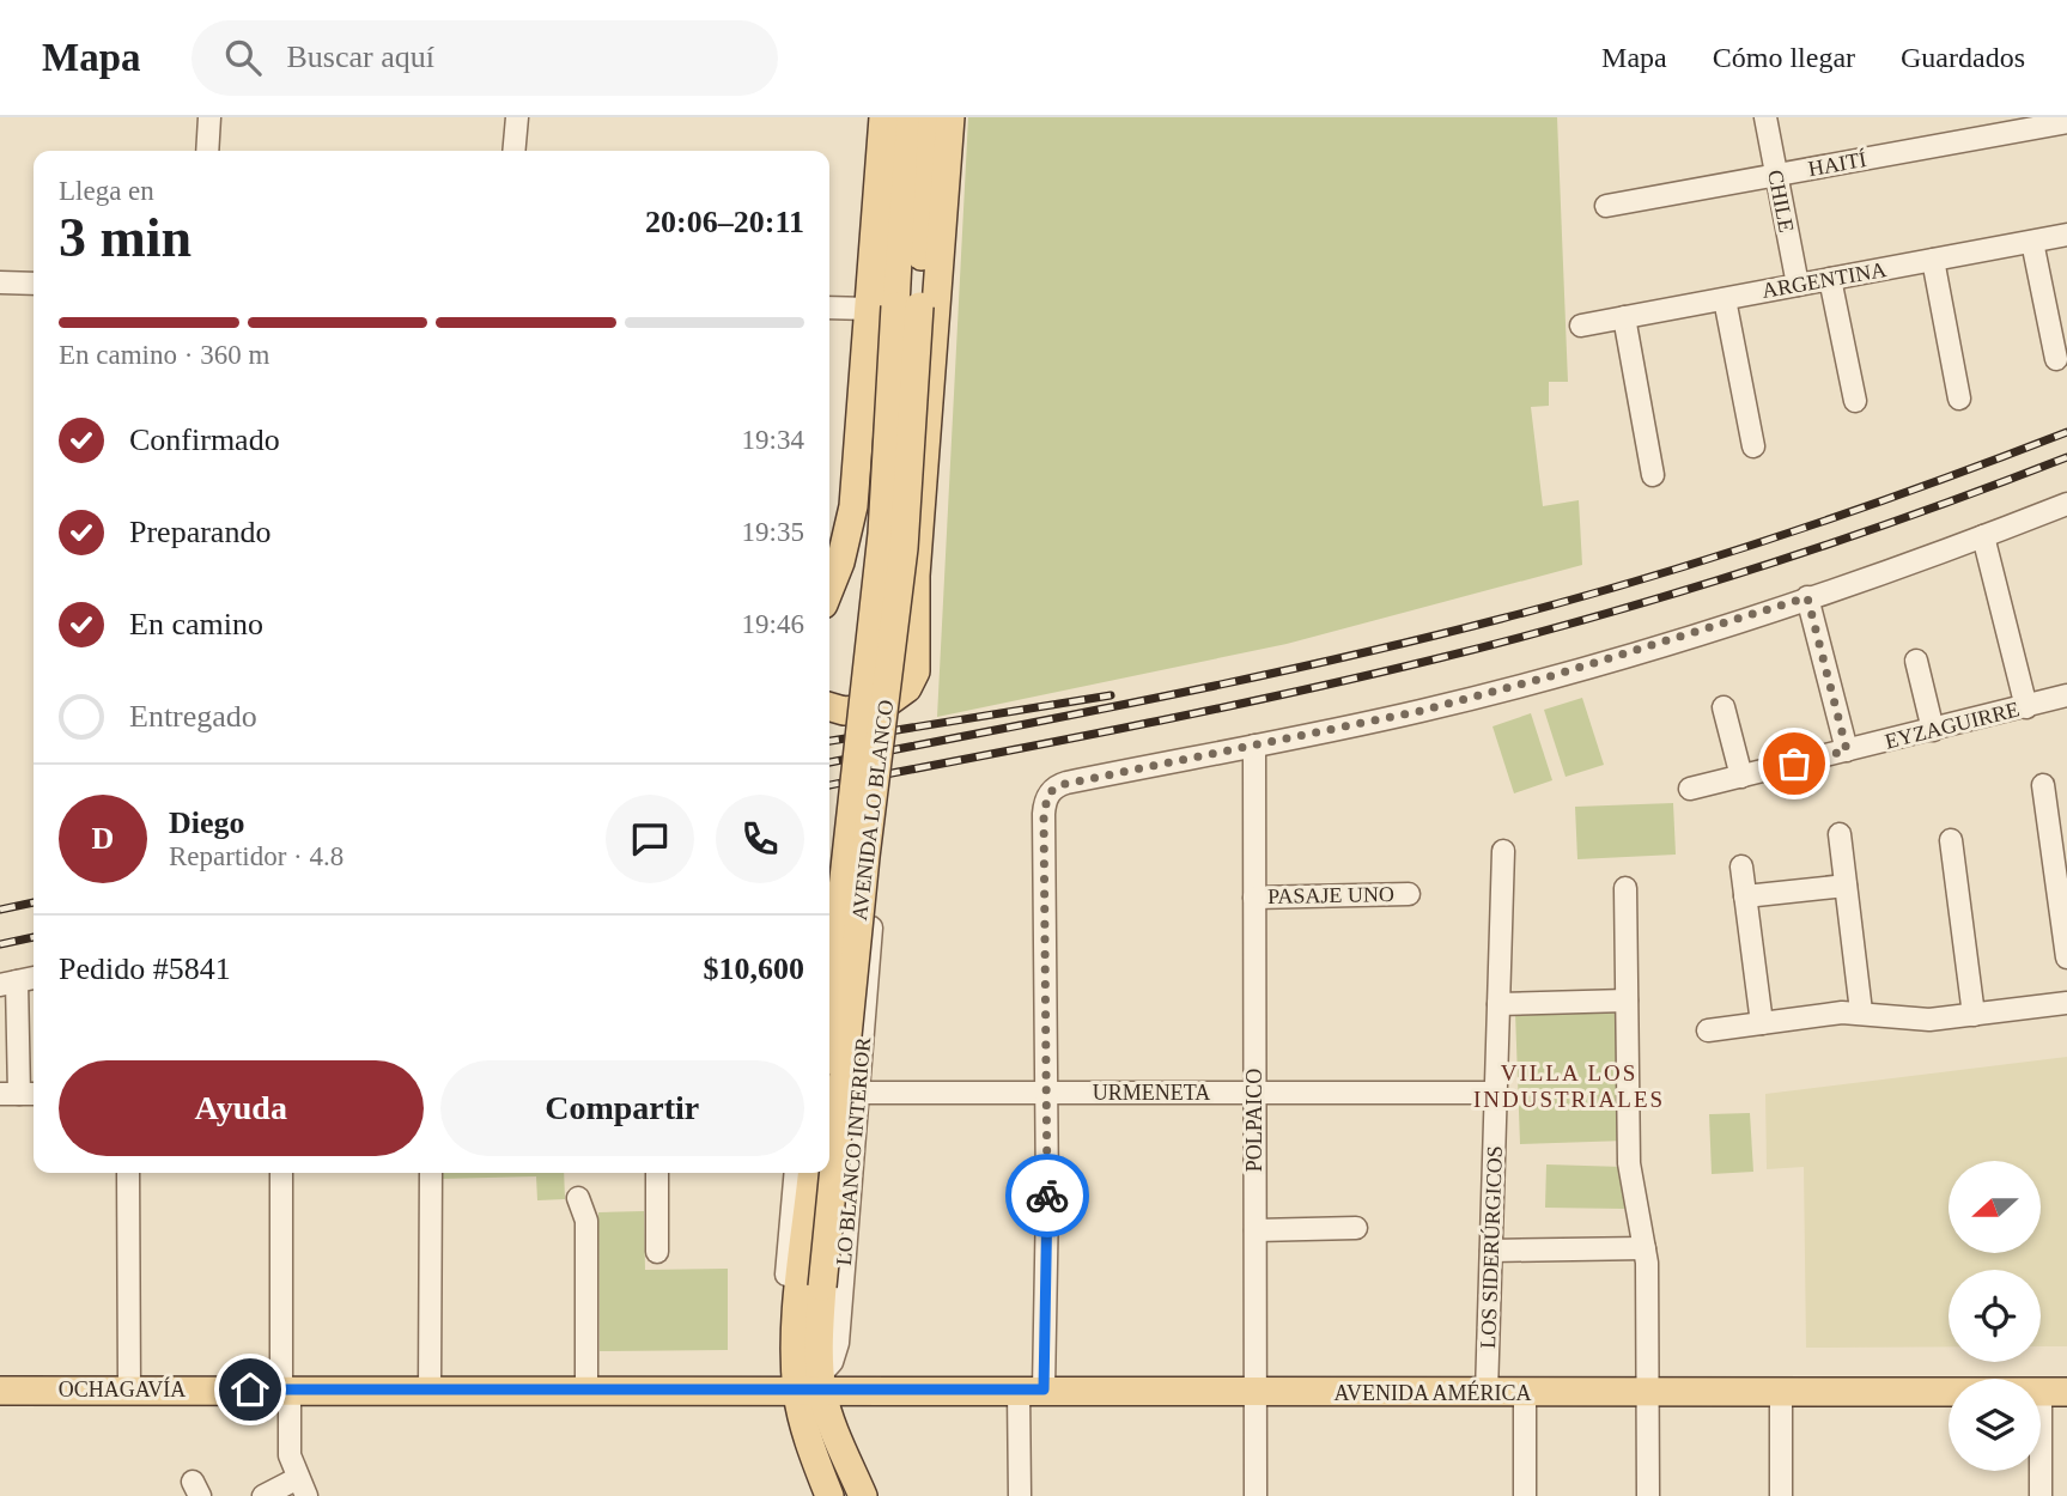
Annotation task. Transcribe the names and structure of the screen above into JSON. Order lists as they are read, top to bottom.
{
  "streets": {
    "main road": ["AVENIDA LO BLANCO", "OCHAGAVÍA", "AVENIDA AMÉRICA"],
    "street": [
      "HAITÍ",
      "CHILE",
      "ARGENTINA",
      "EYZAGUIRRE",
      "PASAJE UNO",
      "URMENETA",
      "POLPAICO",
      "LO BLANCO INTERIOR",
      "LOS SIDERÚRGICOS"
    ]
  },
  "crossings": [
    ["HAITÍ", "CHILE"],
    ["CHILE", "ARGENTINA"],
    ["AVENIDA LO BLANCO", "LO BLANCO INTERIOR"],
    ["AVENIDA LO BLANCO", "OCHAGAVÍA"],
    ["AVENIDA LO BLANCO", "AVENIDA AMÉRICA"],
    ["PASAJE UNO", "POLPAICO"],
    ["URMENETA", "POLPAICO"],
    ["URMENETA", "LO BLANCO INTERIOR"],
    ["URMENETA", "LOS SIDERÚRGICOS"],
    ["POLPAICO", "AVENIDA AMÉRICA"],
    ["LO BLANCO INTERIOR", "OCHAGAVÍA"],
    ["LO BLANCO INTERIOR", "AVENIDA AMÉRICA"],
    ["LOS SIDERÚRGICOS", "AVENIDA AMÉRICA"],
    ["OCHAGAVÍA", "AVENIDA AMÉRICA"]
  ],
  "districts": ["VILLA LOS INDUSTRIALES"],
  "north": "left",
  "page": {
    "header": "Mapa",
    "search": "Buscar aquí",
    "nav": ["Mapa", "Cómo llegar", "Guardados"],
    "heading": ["3 min", "Llega en", "20:06–20:11"],
    "panel": [
      "Diego",
      "Repartidor · 4.8",
      "Pedido #5841",
      "$10,600"
    ],
    "bar": "En camino · 360 m",
    "list": [
      ["Confirmado", "19:34"],
      ["Preparando", "19:35"],
      ["En camino", "19:46"],
      "Entregado"
    ],
    "round": "D",
    "buttons": ["Ayuda", "Compartir"]
  }
}
